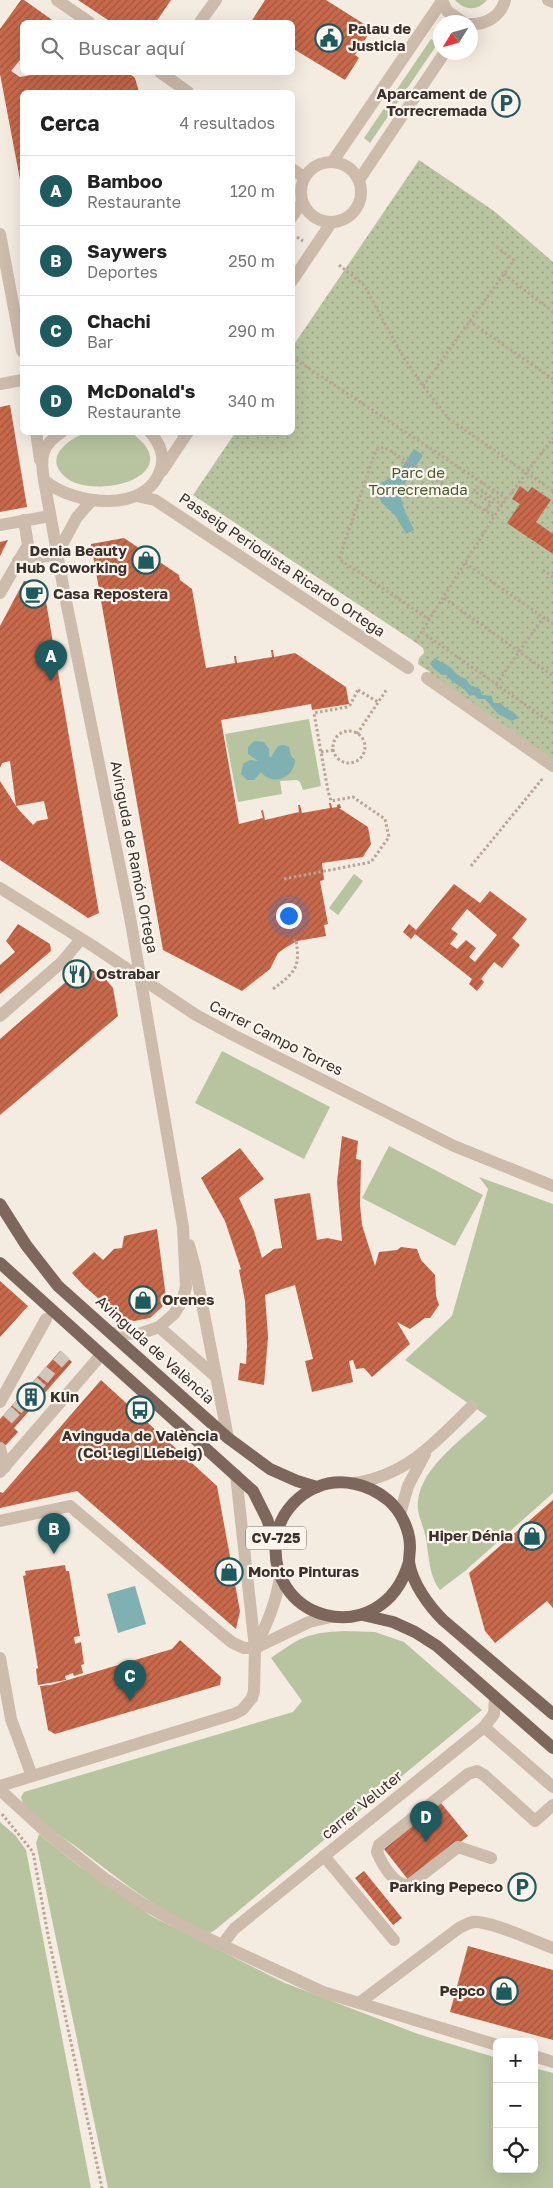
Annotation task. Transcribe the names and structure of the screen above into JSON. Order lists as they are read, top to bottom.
{
  "streets": {
    "main road": ["Avinguda de València", "CV-725"],
    "street": [
      "Passeig Periodista Ricardo Ortega",
      "Avinguda de Ramón Ortega",
      "Carrer Campo Torres",
      "carrer Veluter"
    ]
  },
  "crossings": [
    ["Avinguda de Ramón Ortega", "Carrer Campo Torres"],
    ["Avinguda de Ramón Ortega", "Avinguda de València"],
    ["Avinguda de València", "CV-725"],
    ["CV-725", "carrer Veluter"]
  ],
  "parks": ["Parc de Torrecremada"],
  "places": {
    "public building": ["Palau de Justicia"],
    "parking": ["Aparcament de Torrecremada", "Parking Pepeco"],
    "shop": [
      "Denia Beauty Hub Coworking",
      "Orenes",
      "Hiper Dénia",
      "Monto Pinturas",
      "Pepco"
    ],
    "cafe": ["Casa Repostera"],
    "restaurant": ["Ostrabar"],
    "building": ["Klin"],
    "bus stop": ["Avinguda de València (Col·legi Llebeig)"]
  },
  "north": "bottom left",
  "page": {
    "search": "Buscar aquí",
    "heading": ["Cerca", "4 resultados"],
    "list": [
      {
        "mark": "A",
        "name": "Bamboo",
        "note": "Restaurante",
        "value": "120 m"
      },
      {
        "mark": "B",
        "name": "Saywers",
        "note": "Deportes",
        "value": "250 m"
      },
      {
        "mark": "C",
        "name": "Chachi",
        "note": "Bar",
        "value": "290 m"
      },
      {
        "mark": "D",
        "name": "McDonald's",
        "note": "Restaurante",
        "value": "340 m"
      }
    ],
    "pins": [
      "A",
      "B",
      "C",
      "D"
    ],
    "map_buttons": ["+", "−"]
  }
}
